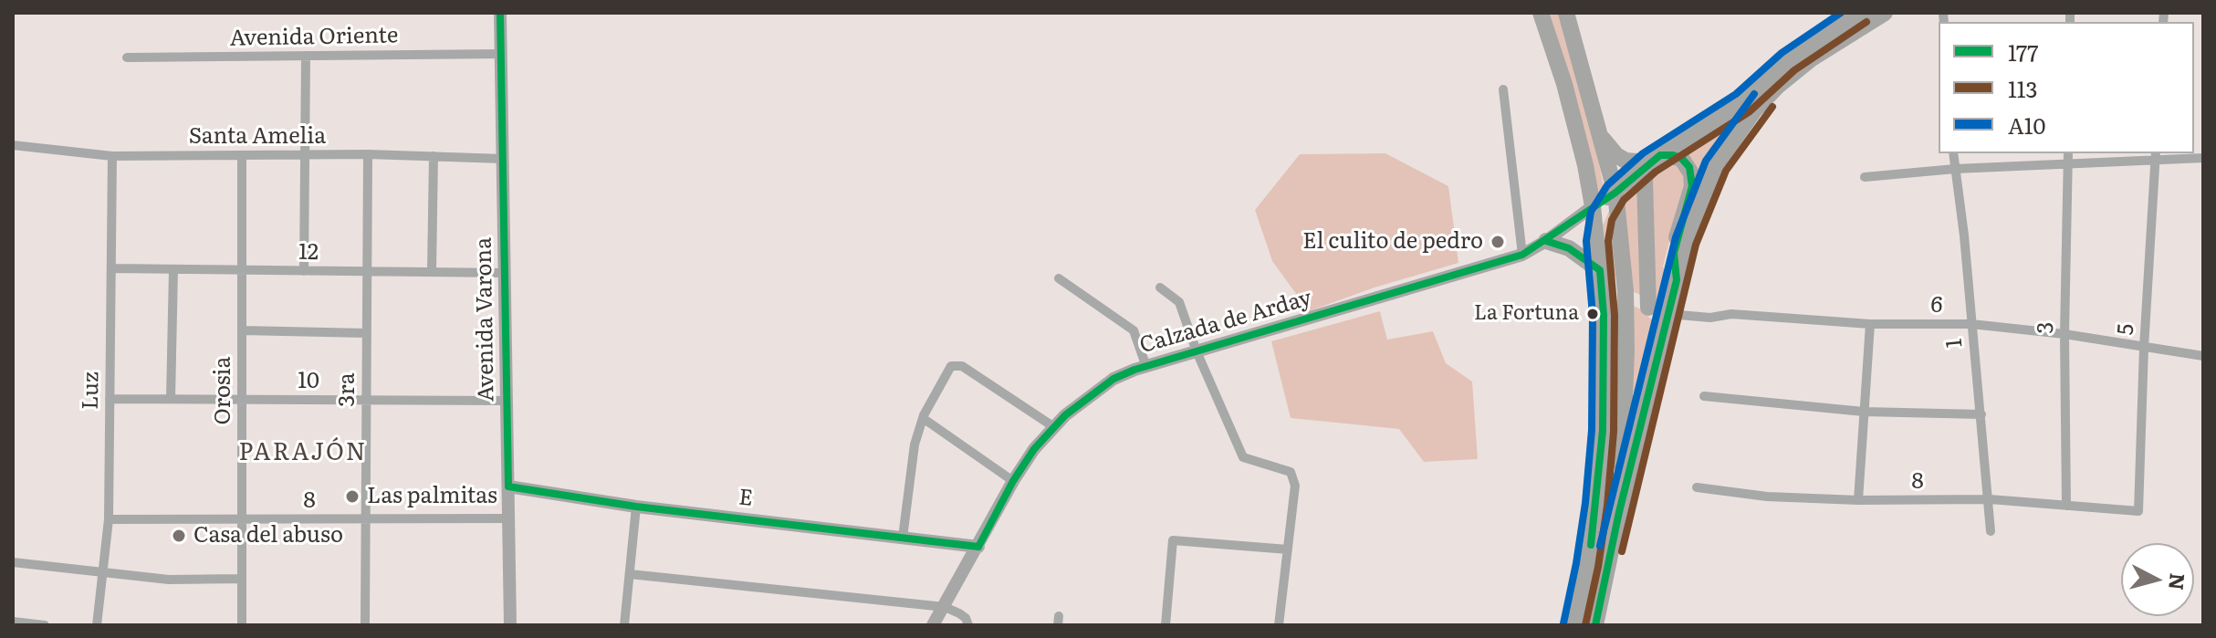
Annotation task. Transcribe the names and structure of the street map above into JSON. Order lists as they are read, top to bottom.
{
  "streets": {
    "street": [
      "Avenida Oriente",
      "Santa Amelia",
      "12",
      "6",
      "Avenida Varona",
      "Calzada de Arday",
      "3",
      "5",
      "1",
      "10",
      "3ra",
      "Luz",
      "Orosia",
      "8",
      "E"
    ]
  },
  "crossings": [
    ["Avenida Oriente", "Avenida Varona"],
    ["Santa Amelia", "Avenida Varona"],
    ["Santa Amelia", "3ra"],
    ["Santa Amelia", "Luz"],
    ["Santa Amelia", "Orosia"],
    ["12", "Avenida Varona"],
    ["12", "3ra"],
    ["12", "Luz"],
    ["12", "Orosia"],
    ["6", "3"],
    ["6", "5"],
    ["6", "1"],
    ["Avenida Varona", "10"],
    ["Avenida Varona", "8"],
    ["Avenida Varona", "E"],
    ["Calzada de Arday", "E"],
    ["3", "8"],
    ["5", "8"],
    ["1", "8"],
    ["10", "3ra"],
    ["10", "Luz"],
    ["10", "Orosia"],
    ["3ra", "8"],
    ["Luz", "8"],
    ["Orosia", "8"]
  ],
  "districts": ["PARAJÓN"],
  "places": [
    "El culito de pedro",
    "La Fortuna",
    "Las palmitas",
    "Casa del abuso"
  ],
  "lines": ["transit line 177", "transit line A10", "transit line 113"],
  "legend": ["177", "113", "A10"],
  "north": "right"
}
